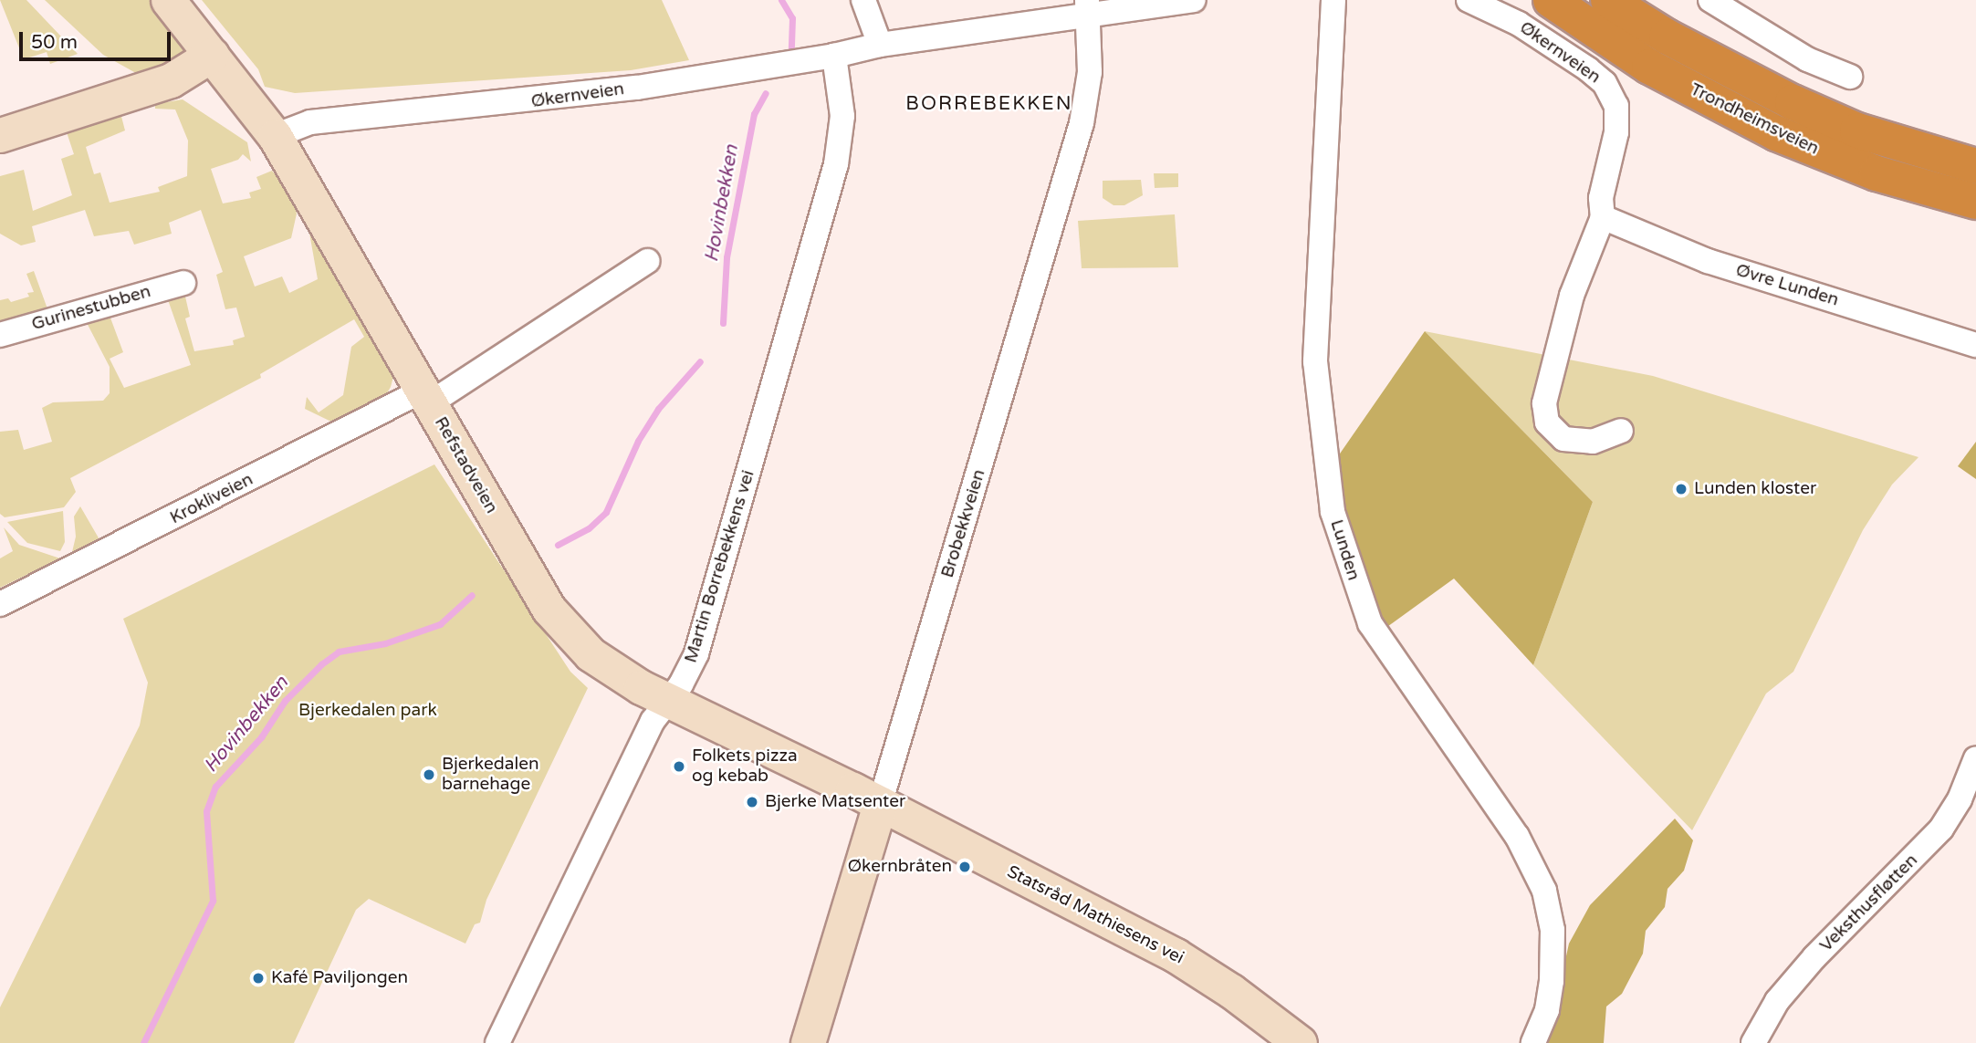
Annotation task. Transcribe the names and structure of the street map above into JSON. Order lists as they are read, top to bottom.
{
  "streets": {
    "highway": ["Trondheimsveien"],
    "street": [
      "Økernveien",
      "Øvre Lunden",
      "Gurinestubben",
      "Refstadveien",
      "Krokliveien",
      "Brobekkveien",
      "Lunden",
      "Martin Borrebekkens vei",
      "Veksthusfløtten",
      "Statsråd Mathiesens vei"
    ]
  },
  "crossings": [
    ["Økernveien", "Øvre Lunden"],
    ["Økernveien", "Refstadveien"],
    ["Økernveien", "Brobekkveien"],
    ["Økernveien", "Martin Borrebekkens vei"],
    ["Refstadveien", "Krokliveien"],
    ["Refstadveien", "Brobekkveien"],
    ["Refstadveien", "Martin Borrebekkens vei"],
    ["Refstadveien", "Statsråd Mathiesens vei"],
    ["Brobekkveien", "Statsråd Mathiesens vei"]
  ],
  "districts": ["BORREBEKKEN"],
  "water": ["Hovinbekken"],
  "parks": ["Bjerkedalen park"],
  "places": [
    "Lunden kloster",
    "Folkets pizza og kebab",
    "Bjerkedalen barnehage",
    "Bjerke Matsenter",
    "Økernbråten",
    "Kafé Paviljongen"
  ],
  "scale_bar": "50 m"
}
